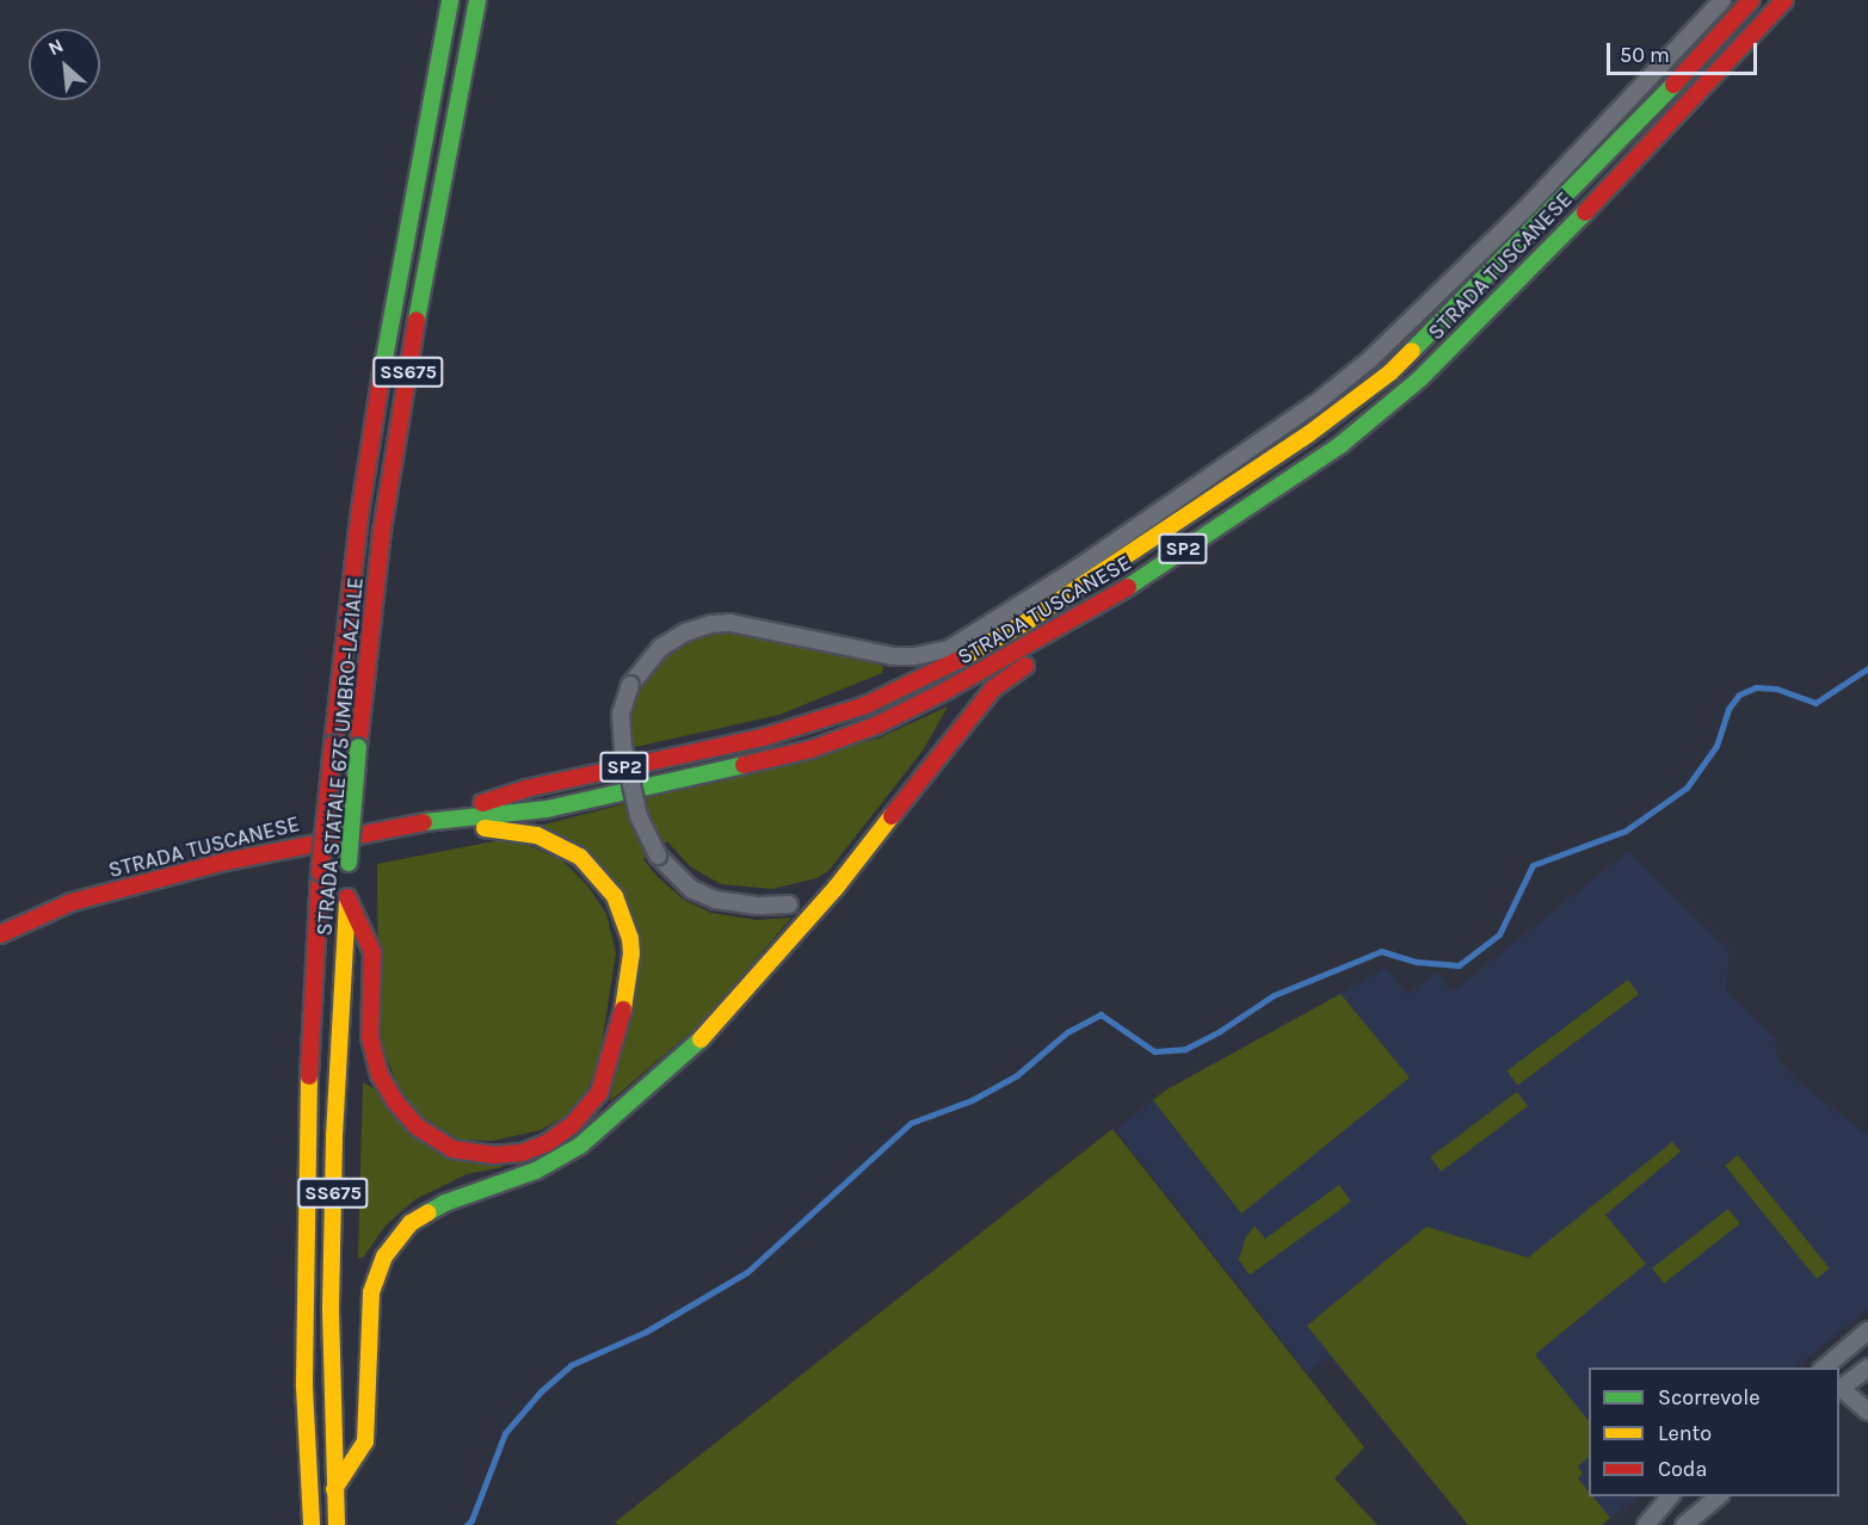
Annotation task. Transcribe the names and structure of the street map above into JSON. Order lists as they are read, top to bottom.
{
  "streets": {
    "main road": [
      "STRADA TUSCANESE",
      "SS675",
      "SP2",
      "STRADA STATALE 675 UMBRO-LAZIALE"
    ]
  },
  "legend": ["Scorrevole", "Lento", "Coda"],
  "scale_bar": "50 m",
  "north": "top left"
}
